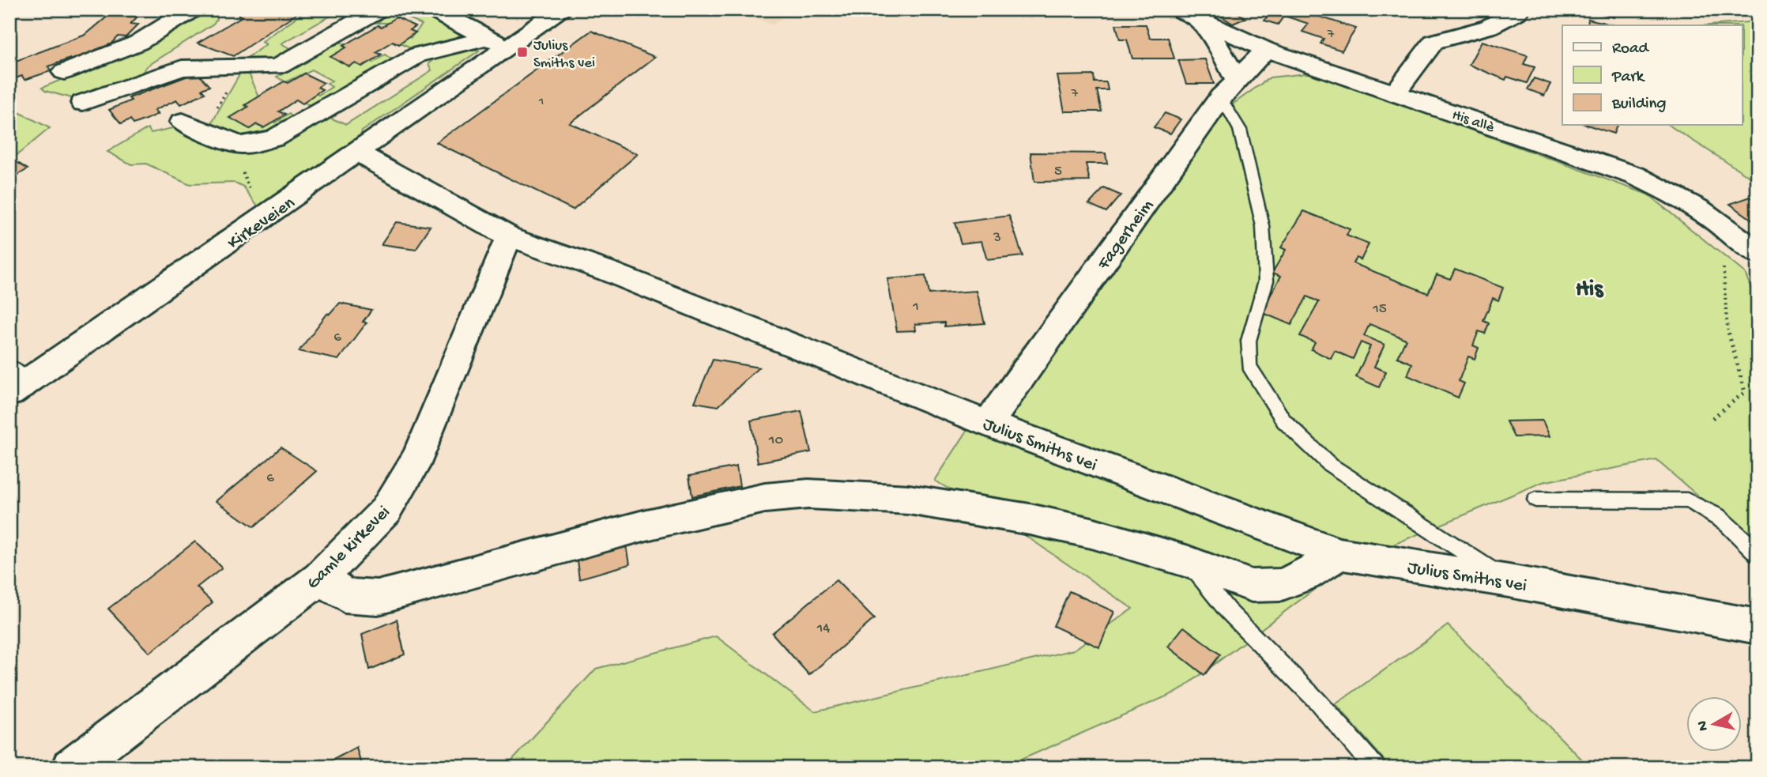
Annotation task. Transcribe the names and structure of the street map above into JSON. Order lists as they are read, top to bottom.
{
  "streets": {
    "street": [
      "His allè",
      "Kirkeveien",
      "Fagerheim",
      "Julius Smiths vei",
      "Gamle kirkevei"
    ]
  },
  "crossings": [
    ["His allè", "Fagerheim"],
    ["Kirkeveien", "Julius Smiths vei"],
    ["Fagerheim", "Julius Smiths vei"],
    ["Julius Smiths vei", "Gamle kirkevei"]
  ],
  "districts": ["His"],
  "places": {
    "transit": ["Julius Smiths vei"]
  },
  "house_numbers": [
    "7",
    "7",
    "1",
    "5",
    "3",
    "1",
    "15",
    "6",
    "10",
    "6",
    "14"
  ],
  "legend": ["Road", "Park", "Building"],
  "north": "left"
}
